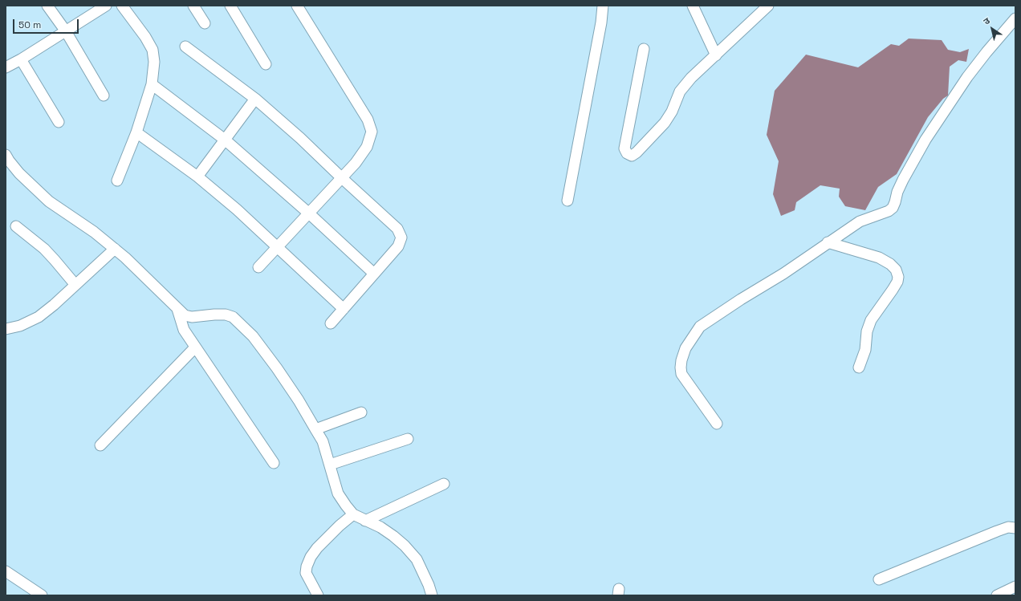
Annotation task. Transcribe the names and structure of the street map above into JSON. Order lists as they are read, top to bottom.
{
  "scale_bar": "50 m",
  "north": "top left"
}
